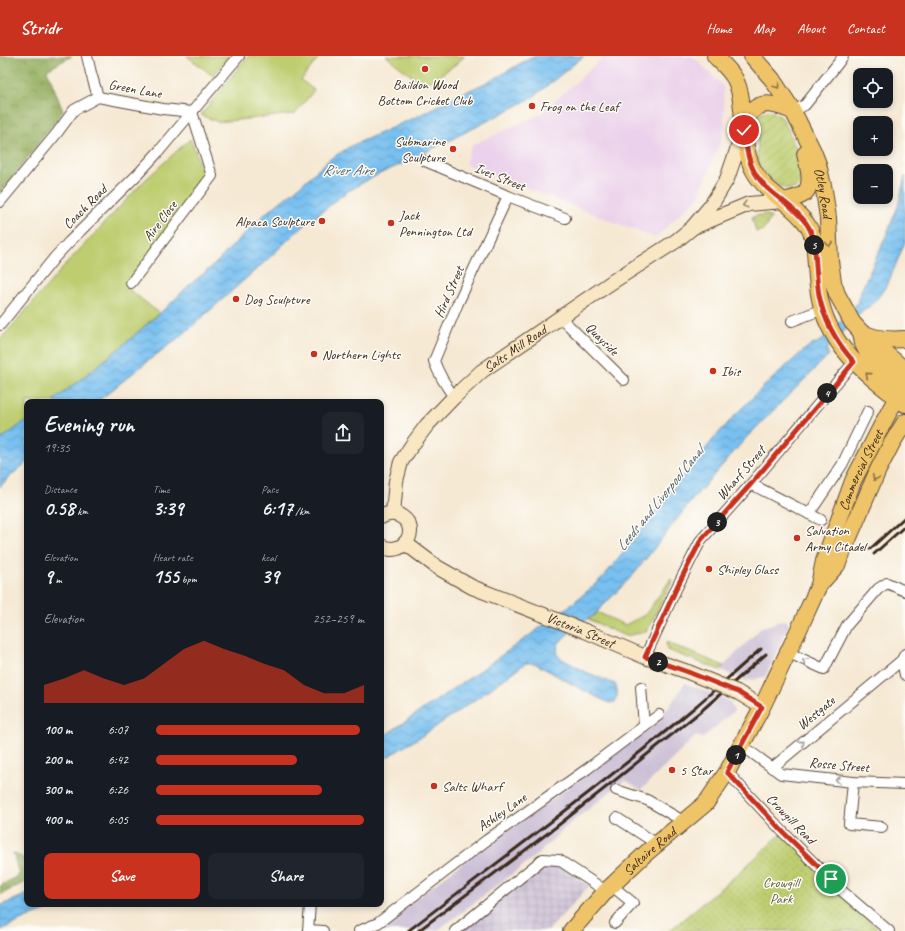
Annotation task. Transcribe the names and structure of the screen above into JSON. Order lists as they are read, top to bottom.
{
  "streets": {
    "main road": ["Otley Road", "Commercial Street", "Saltaire Road"],
    "street": [
      "Green Lane",
      "Ives Street",
      "Coach Road",
      "Aire Close",
      "Hird Street",
      "Quayside",
      "Salts Mill Road",
      "Wharf Street",
      "Victoria Street",
      "Westgate",
      "Rosse Street",
      "Ashley Lane",
      "Crowgill Road"
    ]
  },
  "crossings": [
    ["Green Lane", "Coach Road"],
    ["Green Lane", "Aire Close"],
    ["Ives Street", "Hird Street"],
    ["Otley Road", "Salts Mill Road"],
    ["Otley Road", "Commercial Street"],
    ["Otley Road", "Wharf Street"],
    ["Coach Road", "Aire Close"],
    ["Hird Street", "Salts Mill Road"],
    ["Quayside", "Salts Mill Road"],
    ["Salts Mill Road", "Victoria Street"],
    ["Commercial Street", "Victoria Street"],
    ["Commercial Street", "Crowgill Road"],
    ["Commercial Street", "Saltaire Road"],
    ["Wharf Street", "Victoria Street"],
    ["Westgate", "Rosse Street"],
    ["Crowgill Road", "Saltaire Road"]
  ],
  "one_way": ["Westgate", "Rosse Street"],
  "water": ["River Aire", "Leeds and Liverpool Canal"],
  "parks": ["Crowgill Park"],
  "places": [
    "Baildon Wood Bottom Cricket Club",
    "Frog on the Leaf",
    "Submarine Sculpture",
    "Alpaca Sculpture",
    "Jack Pennington Ltd",
    "Dog Sculpture",
    "Northern Lights",
    "Ibis",
    "Salvation Army Citadel",
    "Shipley Glass",
    "5 Star",
    "Salts Wharf"
  ],
  "page": {
    "header": "Stridr",
    "nav": [
      "Home",
      "Map",
      "About",
      "Contact"
    ],
    "map_buttons": ["+", "−"],
    "pins": [
      "5",
      "4",
      "3",
      "2",
      "1"
    ],
    "heading": ["Evening run", "19:35"],
    "stats": [
      ["Distance", "0.58 km"],
      ["Time", "3:39"],
      ["Pace", "6:17 /km"],
      ["Elevation", "9 m"],
      ["Heart rate", "155 bpm"],
      ["kcal", "39"]
    ],
    "chart": ["Elevation", "252–259 m"],
    "list": [
      {
        "name": "100 m",
        "note": "6:07"
      },
      {
        "name": "200 m",
        "note": "6:42"
      },
      {
        "name": "300 m",
        "note": "6:26"
      },
      {
        "name": "400 m",
        "note": "6:05"
      }
    ],
    "buttons": ["Save", "Share"]
  }
}
